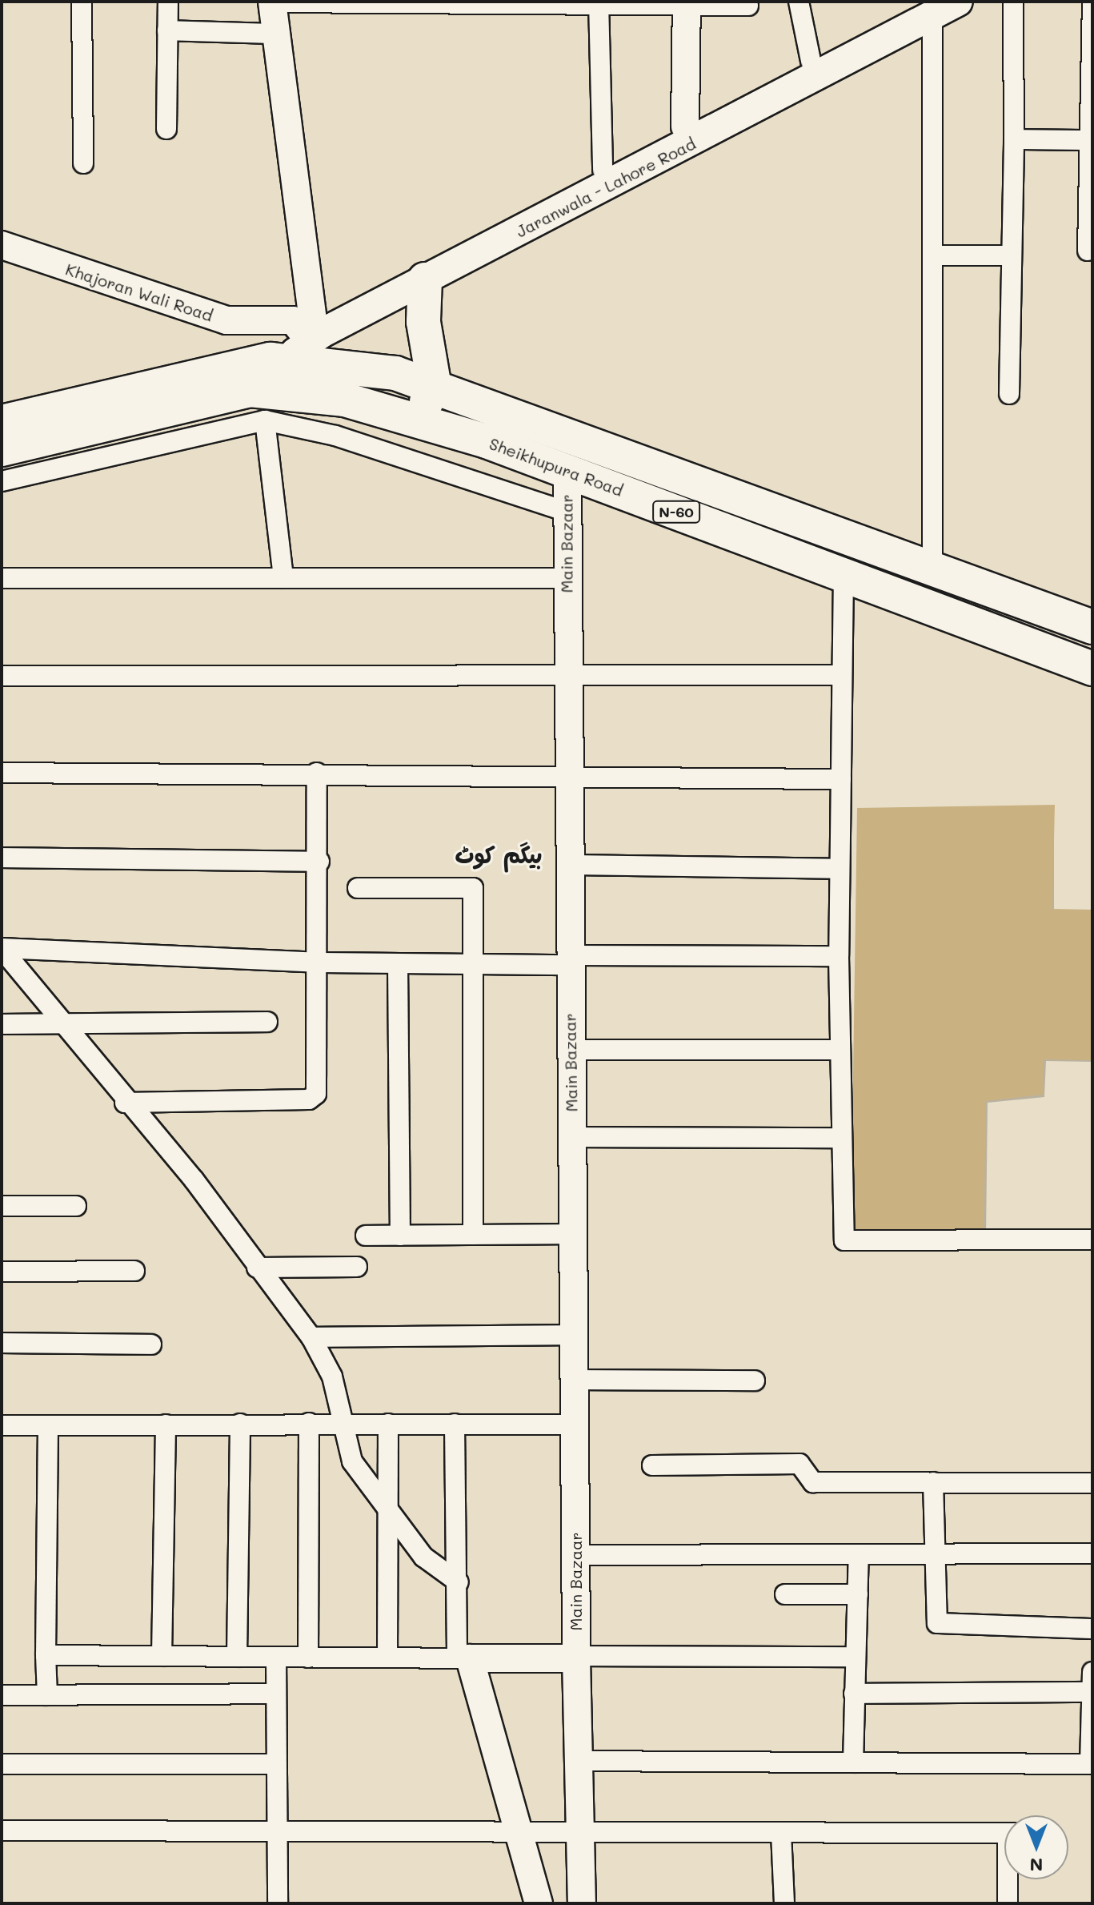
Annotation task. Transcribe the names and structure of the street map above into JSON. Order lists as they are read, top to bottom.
{
  "streets": {
    "highway": ["Sheikhupura Road", "N-60"],
    "main road": ["Jaranwala - Lahore Road"],
    "street": ["Khajoran Wali Road", "Main Bazaar"]
  },
  "crossings": [
    ["Jaranwala - Lahore Road", "Khajoran Wali Road"],
    ["Jaranwala - Lahore Road", "Sheikhupura Road"],
    ["Khajoran Wali Road", "Sheikhupura Road"],
    ["Sheikhupura Road", "Main Bazaar"]
  ],
  "districts": ["بیگم کوٹ"],
  "north": "bottom"
}
